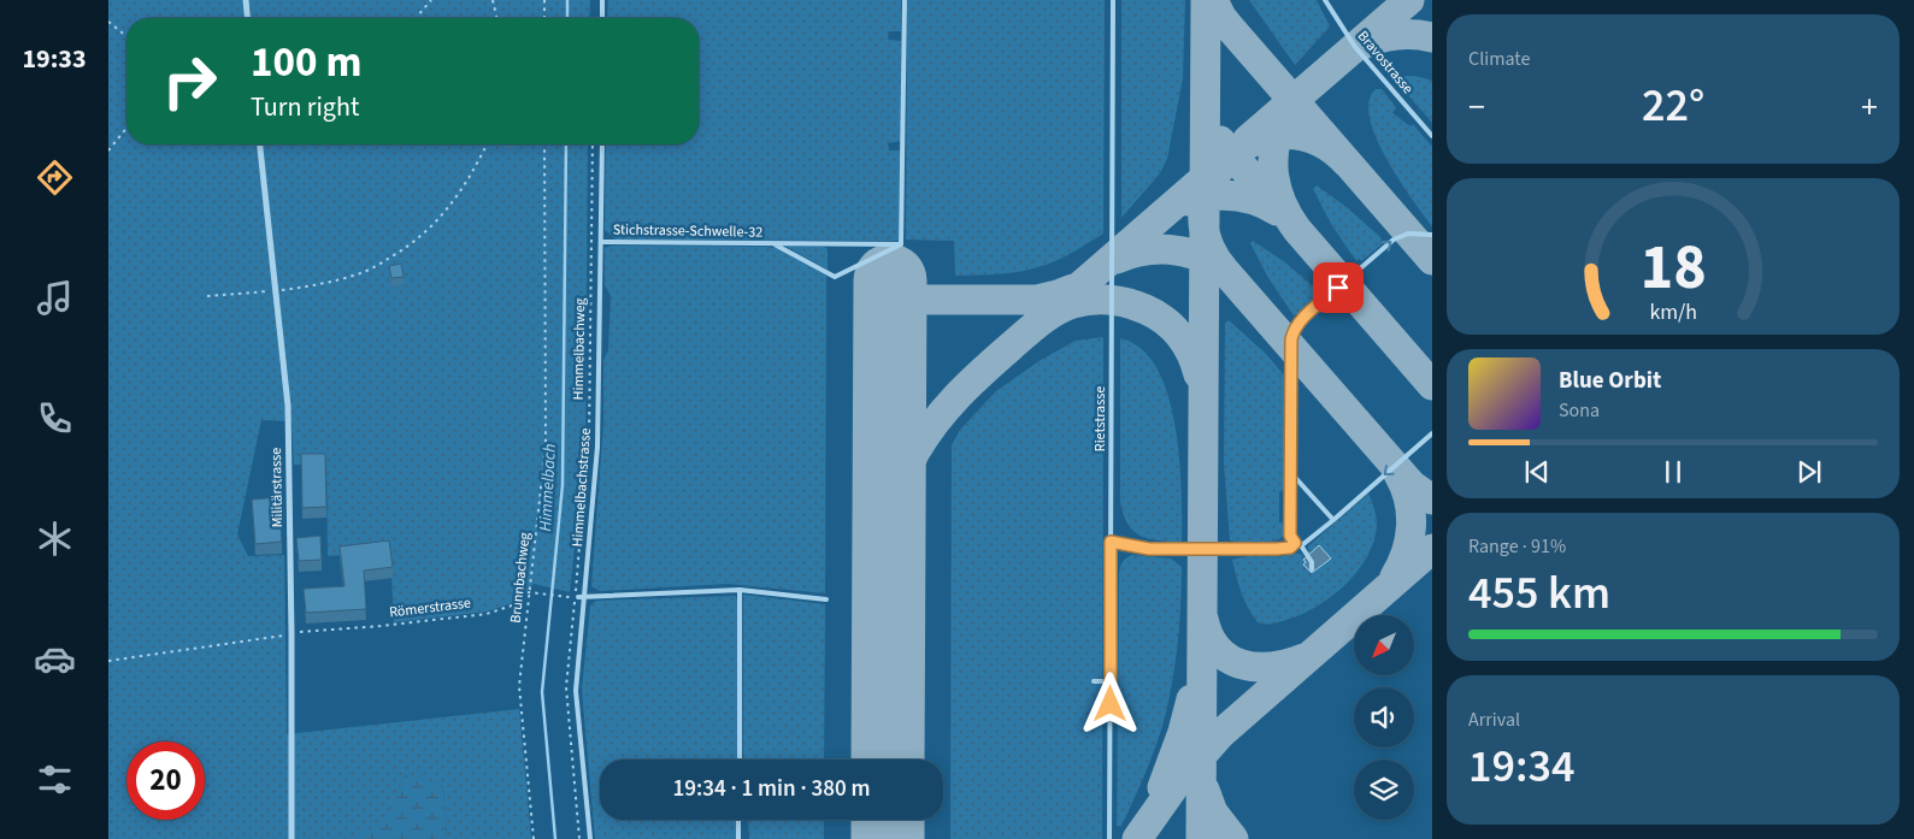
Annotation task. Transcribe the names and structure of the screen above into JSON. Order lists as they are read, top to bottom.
{
  "streets": {
    "street": ["Militärstrasse"],
    "lane": [
      "Bravostrasse",
      "Stichstrasse-Schwelle-32",
      "Rietstrasse",
      "Himmelbachstrasse"
    ],
    "path": ["Himmelbachweg", "Brunnbachweg", "Römerstrasse"]
  },
  "crossings": [
    ["Stichstrasse-Schwelle-32", "Himmelbachstrasse"],
    ["Militärstrasse", "Römerstrasse"],
    ["Brunnbachweg", "Römerstrasse"]
  ],
  "water": ["Himmelbach"],
  "north": "bottom left",
  "page": {
    "tabs": "19:33",
    "tile": [
      "Climate",
      ["Range · 91%", "455 km"],
      ["Arrival", "19:34"]
    ],
    "turn": ["100 m", "Turn right"],
    "heat": ["−", "22°", "+"],
    "song": ["Blue Orbit", "Sona"],
    "limit": "20",
    "trip": "19:34 · 1 min · 380 m",
    "gauge": ["18", "km/h"]
  }
}
